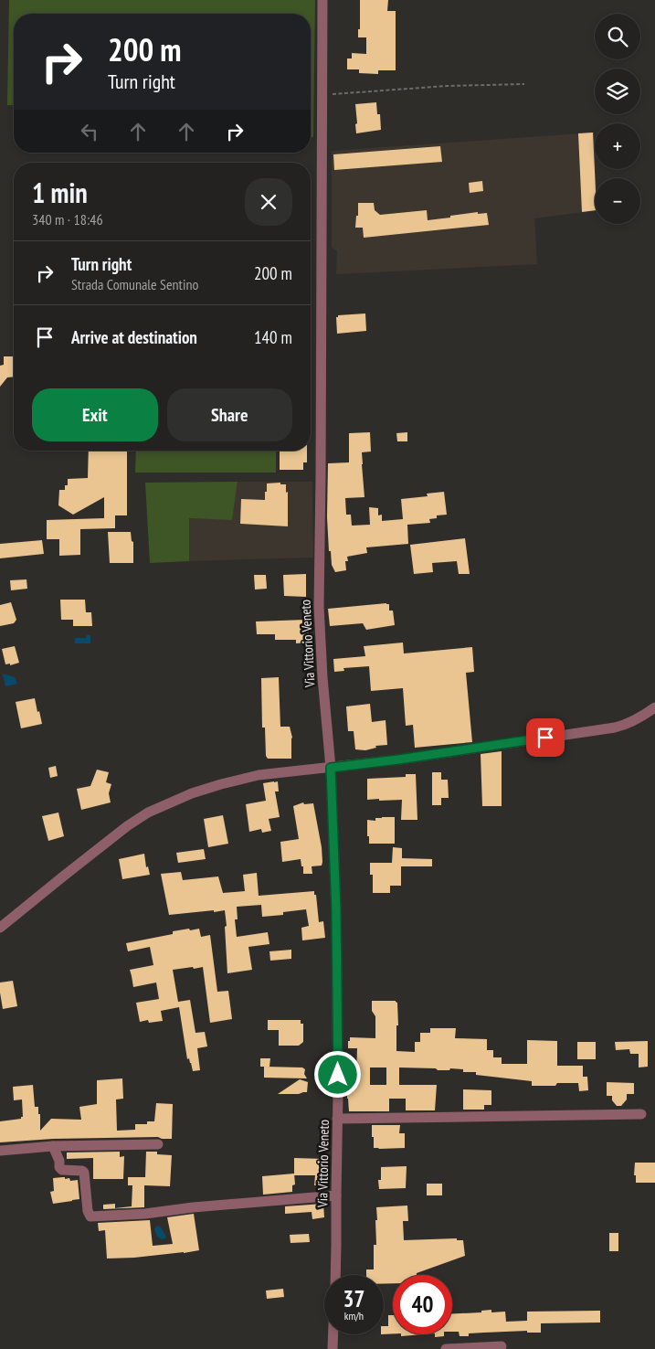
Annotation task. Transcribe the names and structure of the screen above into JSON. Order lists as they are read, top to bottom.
{
  "streets": {
    "street": ["Via Vittorio Veneto"]
  },
  "page": {
    "map_buttons": ["+", "−"],
    "turn": ["200 m", "Turn right"],
    "heading": ["1 min", "340 m · 18:46"],
    "list": [
      {
        "name": "Turn right",
        "note": "Strada Comunale Sentino",
        "value": "200 m"
      },
      {
        "name": "Arrive at destination",
        "value": "140 m"
      }
    ],
    "buttons": ["Exit", "Share"],
    "speed": "37 km/h",
    "limit": "40"
  }
}
